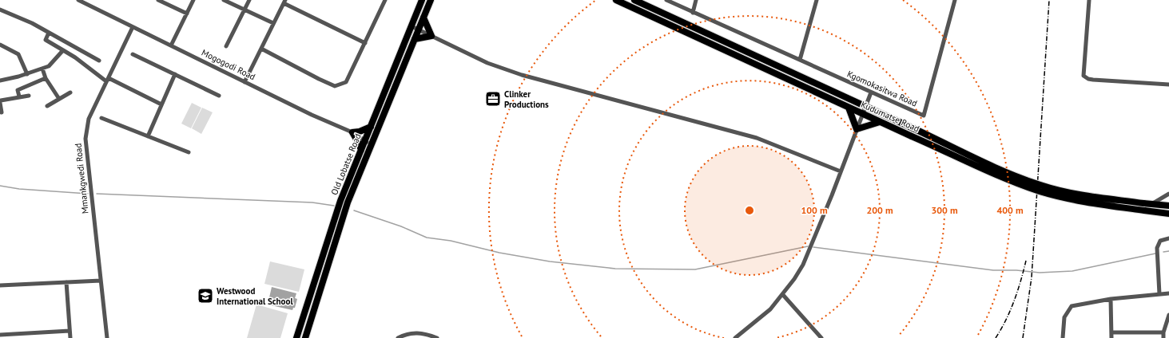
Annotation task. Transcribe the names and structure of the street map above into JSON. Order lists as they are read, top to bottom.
{
  "streets": {
    "main road": ["Kudumatse Road", "Old Lobatse Road"],
    "street": ["Mogogodi Road", "Kgomokasitwa Road", "Mmankgwedi Road"]
  },
  "crossings": [
    ["Mogogodi Road", "Old Lobatse Road"],
    ["Mogogodi Road", "Mmankgwedi Road"]
  ],
  "places": {
    "office": ["Clinker Productions"],
    "school or university": ["Westwood International School"]
  },
  "rings": [
    "100 m",
    "200 m",
    "300 m",
    "400 m"
  ]
}
